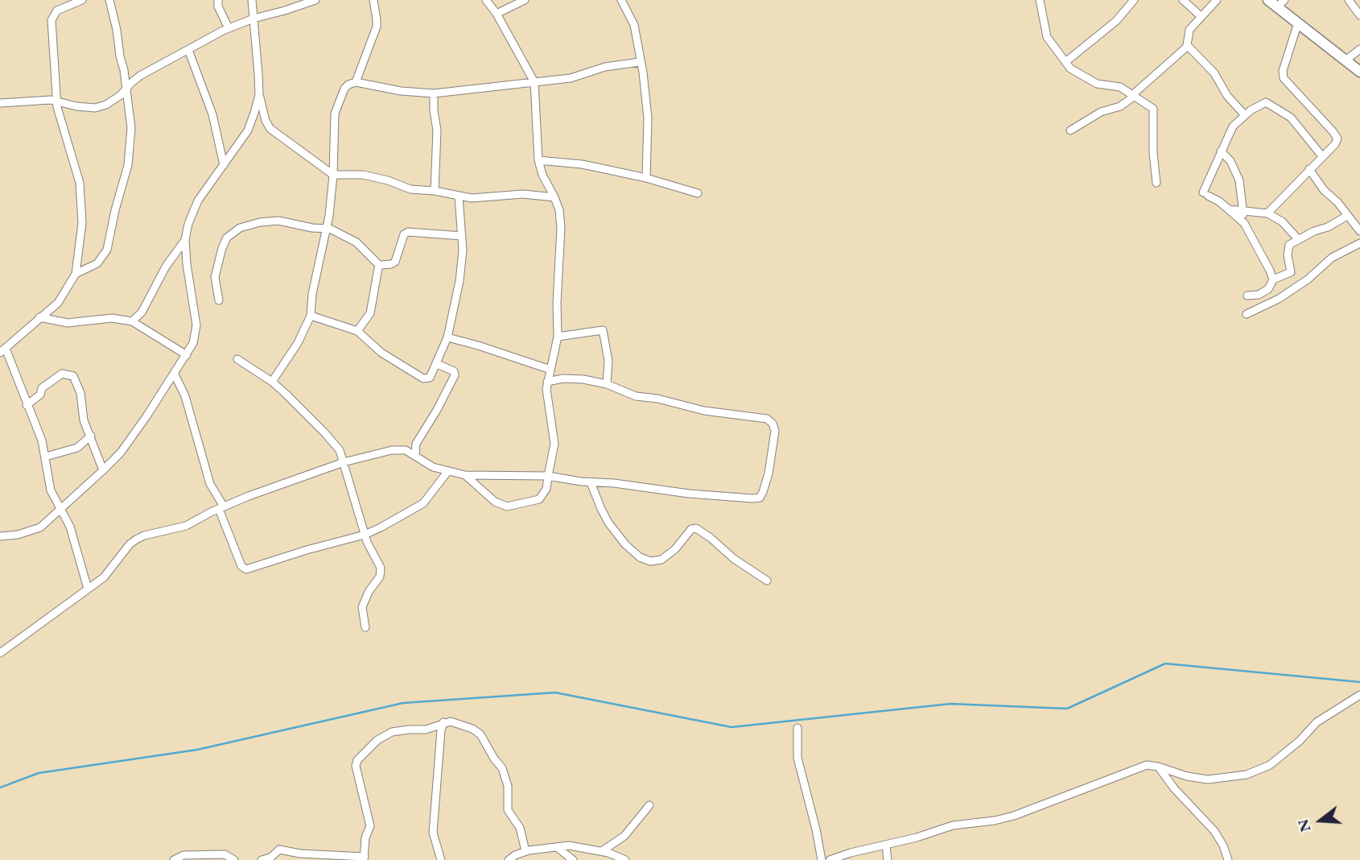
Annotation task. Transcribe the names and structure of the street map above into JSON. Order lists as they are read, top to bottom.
{
  "north": "left"
}
